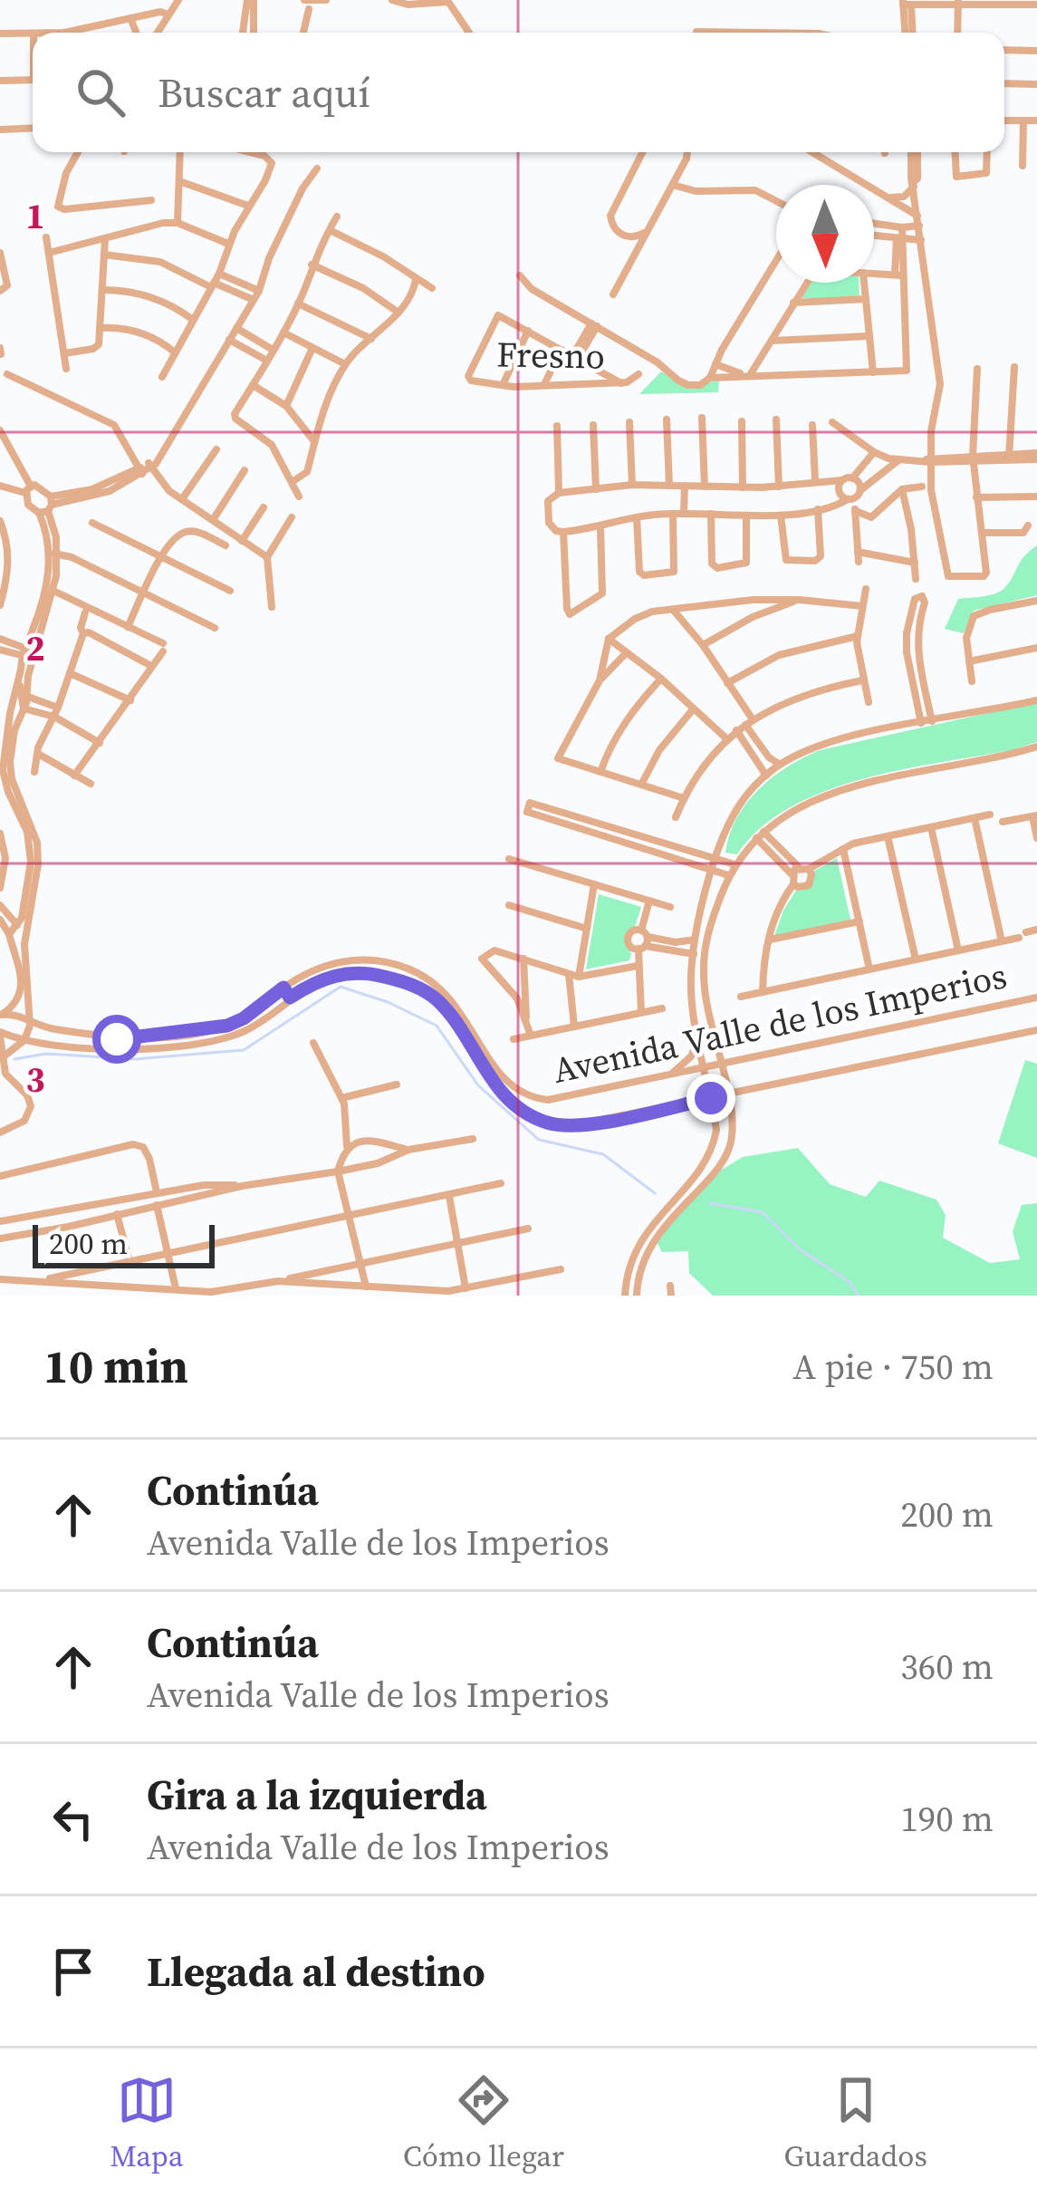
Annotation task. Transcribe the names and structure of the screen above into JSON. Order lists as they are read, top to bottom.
{
  "streets": {
    "street": ["Fresno", "Avenida Valle de los Imperios"]
  },
  "scale_bar": "200 m",
  "north": "bottom",
  "page": {
    "search": "Buscar aquí",
    "scale": "200 m",
    "heading": ["10 min", "A pie · 750 m"],
    "list": [
      ["Continúa", "Avenida Valle de los Imperios", "200 m"],
      ["Continúa", "Avenida Valle de los Imperios", "360 m"],
      ["Gira a la izquierda", "Avenida Valle de los Imperios", "190 m"],
      "Llegada al destino"
    ],
    "nav": ["Mapa", "Cómo llegar", "Guardados"]
  },
  "grid": {
    "rows": ["1", "2", "3"]
  }
}
